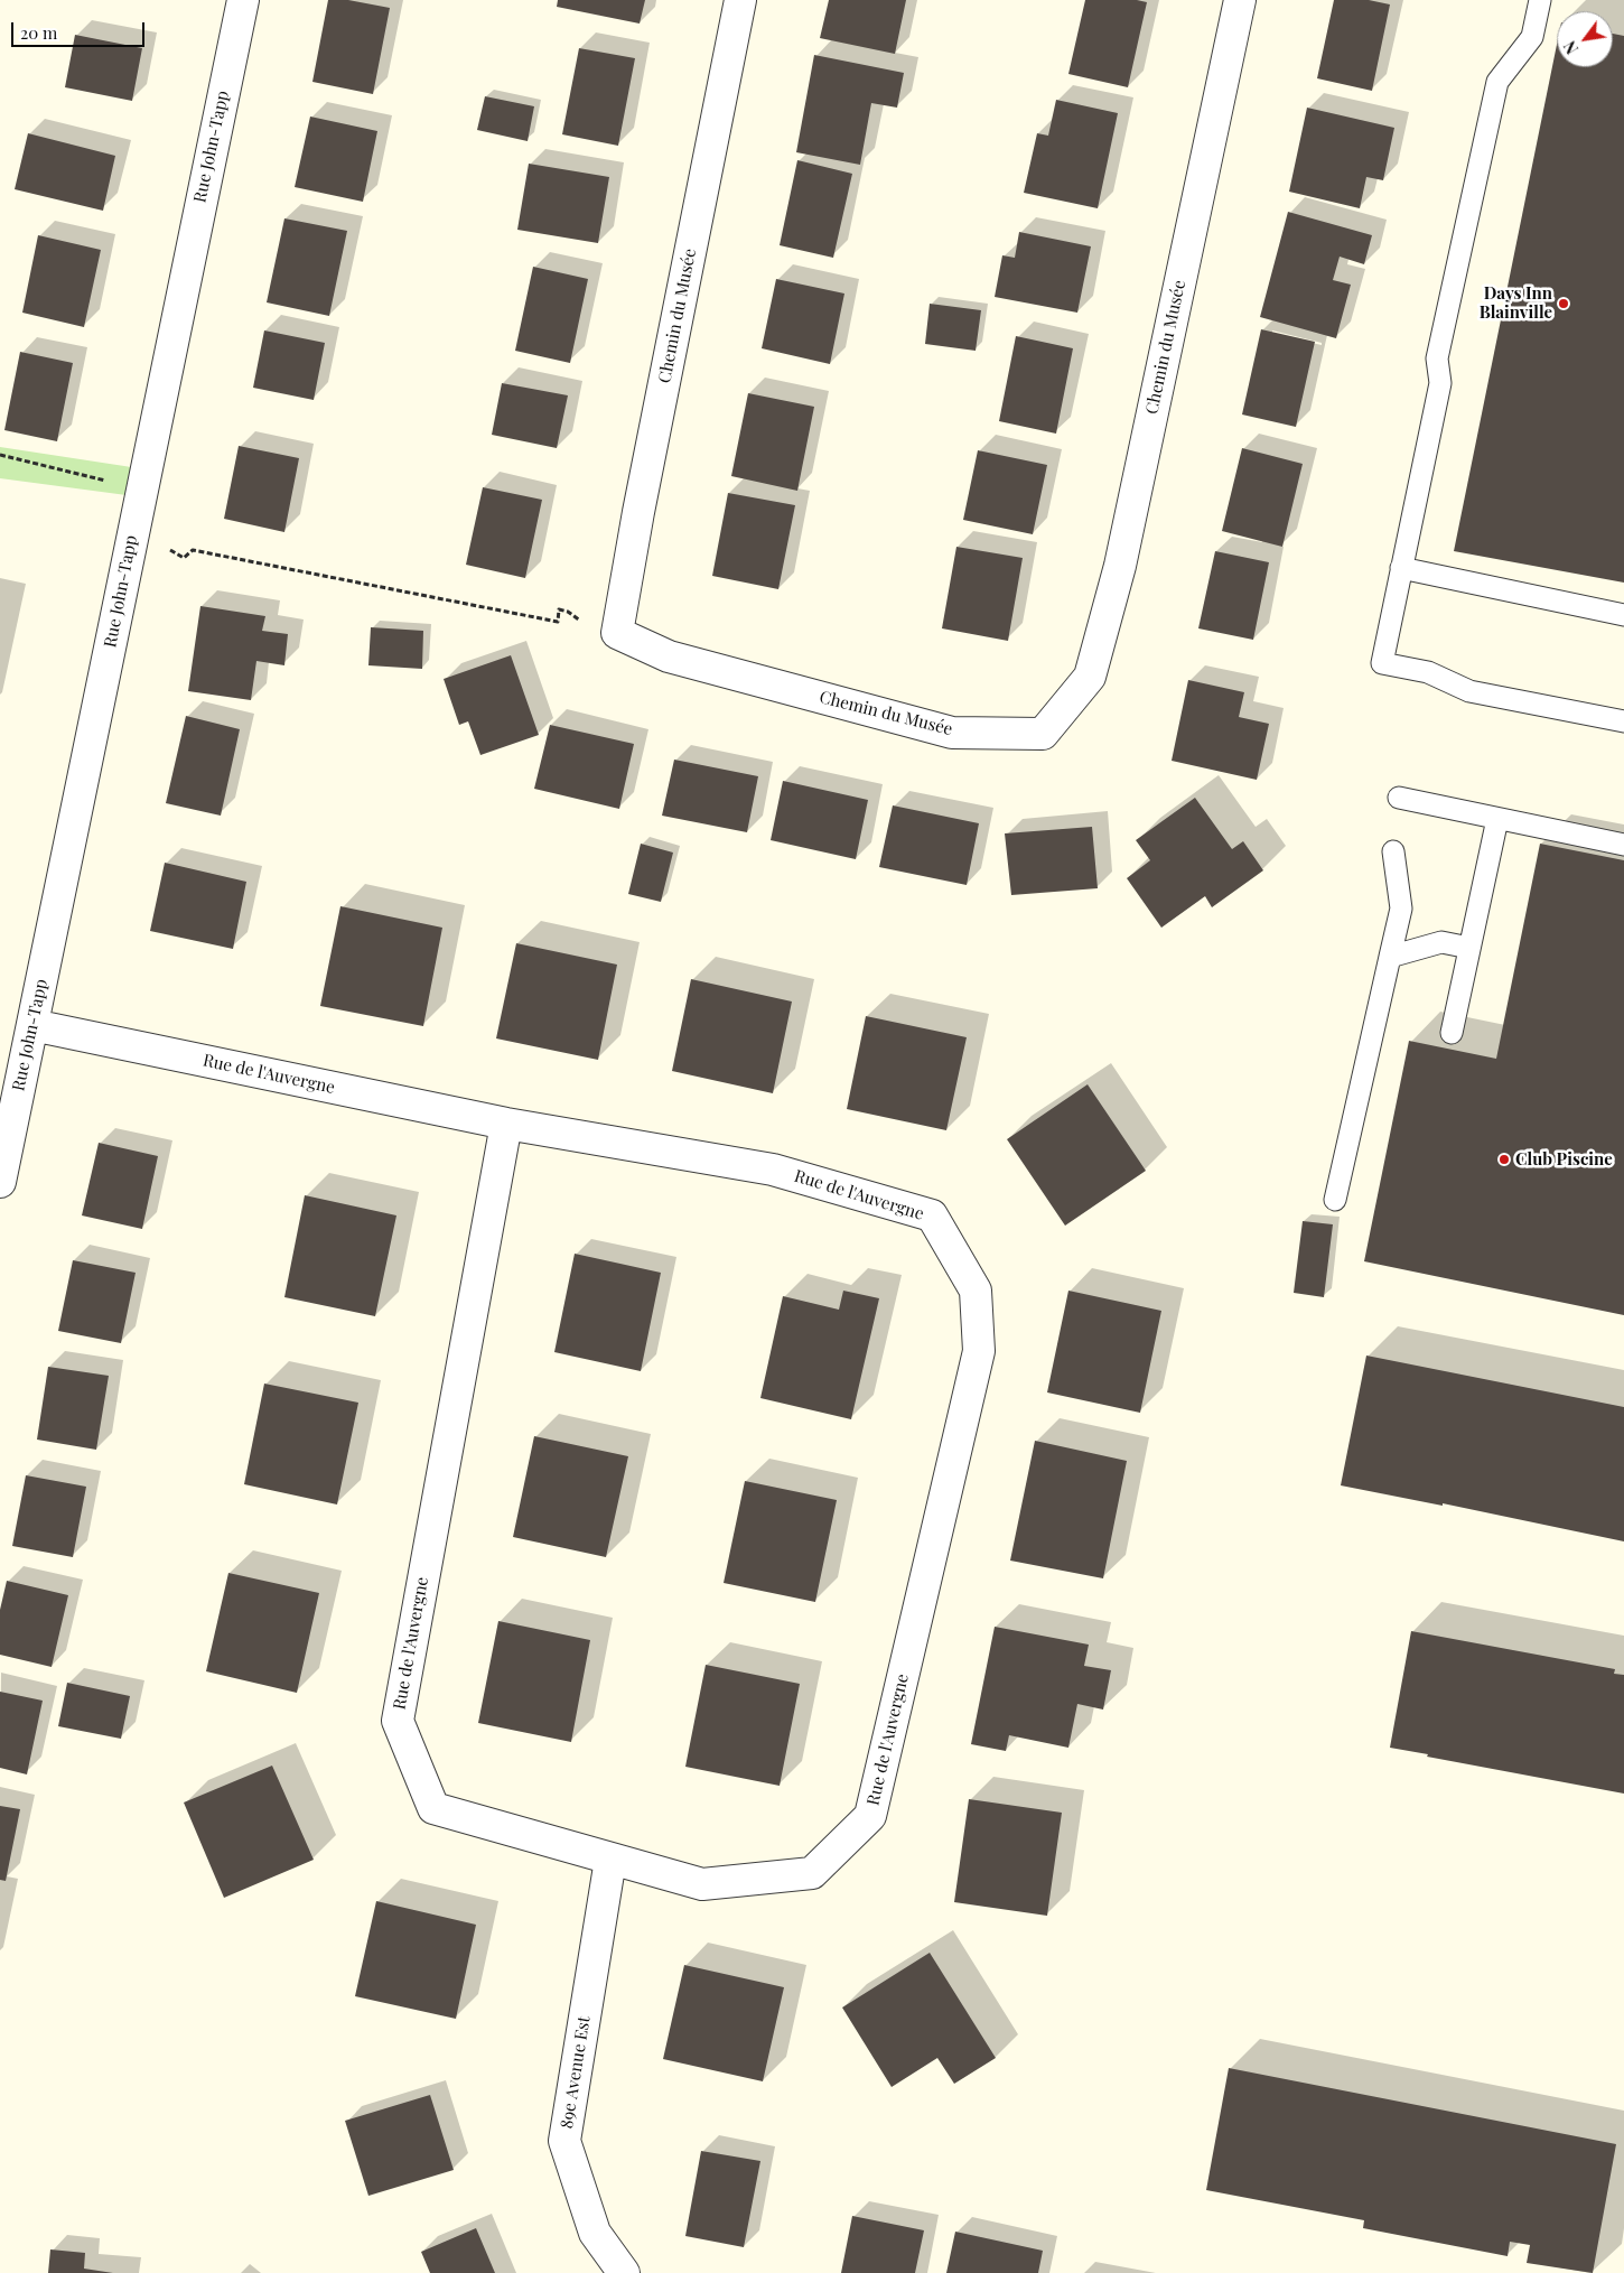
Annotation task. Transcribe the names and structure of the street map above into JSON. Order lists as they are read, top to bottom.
{
  "streets": {
    "street": [
      "Rue John-Tapp",
      "Chemin du Musée",
      "Rue de l'Auvergne",
      "89e Avenue Est"
    ]
  },
  "crossings": [
    ["Rue John-Tapp", "Rue de l'Auvergne"],
    ["Rue de l'Auvergne", "89e Avenue Est"]
  ],
  "places": ["Days Inn Blainville", "Club Piscine"],
  "scale_bar": "20 m",
  "north": "bottom left"
}
